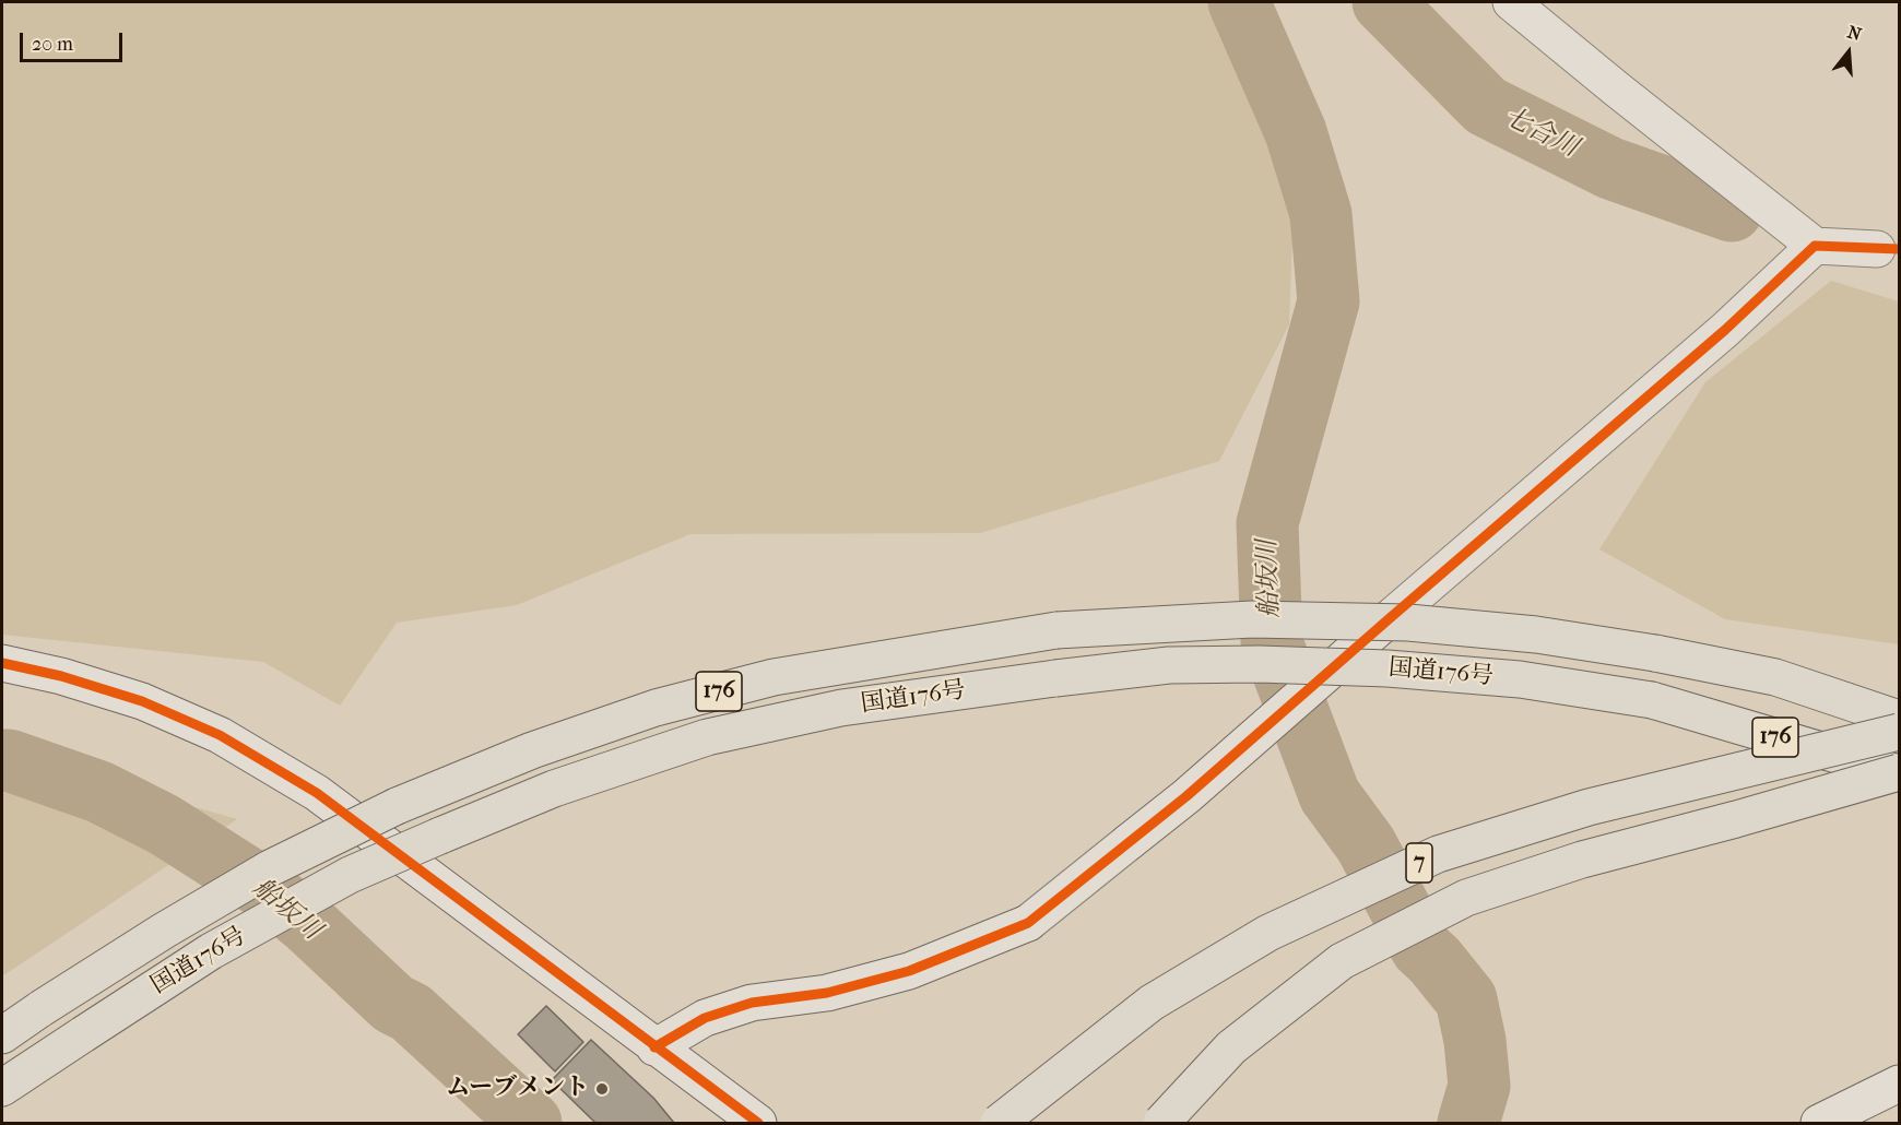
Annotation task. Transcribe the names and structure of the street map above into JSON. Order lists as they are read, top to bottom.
{
  "streets": {
    "highway": ["国道176号", "176", "7"]
  },
  "water": ["七合川", "船坂川"],
  "places": ["ムーブメント"],
  "scale_bar": "20 m",
  "north": "top"
}
